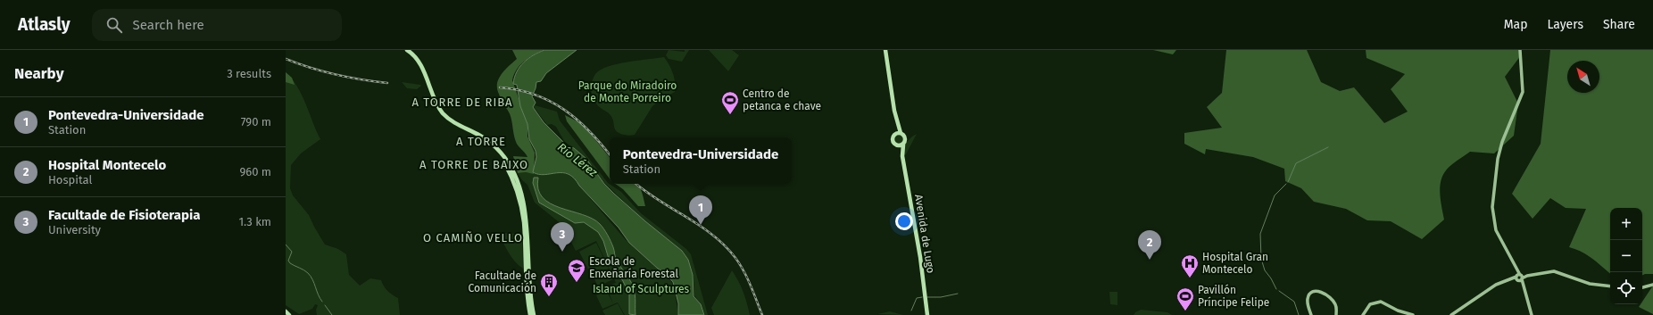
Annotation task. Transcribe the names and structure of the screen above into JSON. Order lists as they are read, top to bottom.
{
  "streets": {
    "highway": ["Avenida de Lugo"]
  },
  "districts": [
    "A TORRE DE RIBA",
    "A TORRE",
    "A TORRE DE BAIXO",
    "O CAMIÑO VELLO"
  ],
  "water": ["Río Lérez"],
  "parks": ["Parque do Miradoiro de Monte Porreiro", "Island of Sculptures"],
  "places": {
    "sports": ["Centro de petanca e chave", "Pavillón Príncipe Felipe"],
    "hospital": ["Hospital Gran Montecelo"],
    "school or university": ["Escola de Enxeñaría Forestal"],
    "building": ["Facultade de Comunicación"]
  },
  "north": "top left",
  "page": {
    "header": "Atlasly",
    "search": "Search here",
    "nav": ["Map", "Layers", "Share"],
    "heading": ["Nearby", "3 results"],
    "list": [
      {
        "mark": "1",
        "name": "Pontevedra-Universidade",
        "note": "Station",
        "value": "790 m"
      },
      {
        "mark": "2",
        "name": "Hospital Montecelo",
        "note": "Hospital",
        "value": "960 m"
      },
      {
        "mark": "3",
        "name": "Facultade de Fisioterapia",
        "note": "University",
        "value": "1.3 km"
      }
    ],
    "popup": ["Pontevedra-Universidade", "Station"],
    "pins": ["1", "3", "2"],
    "map_buttons": ["+", "−"]
  }
}
